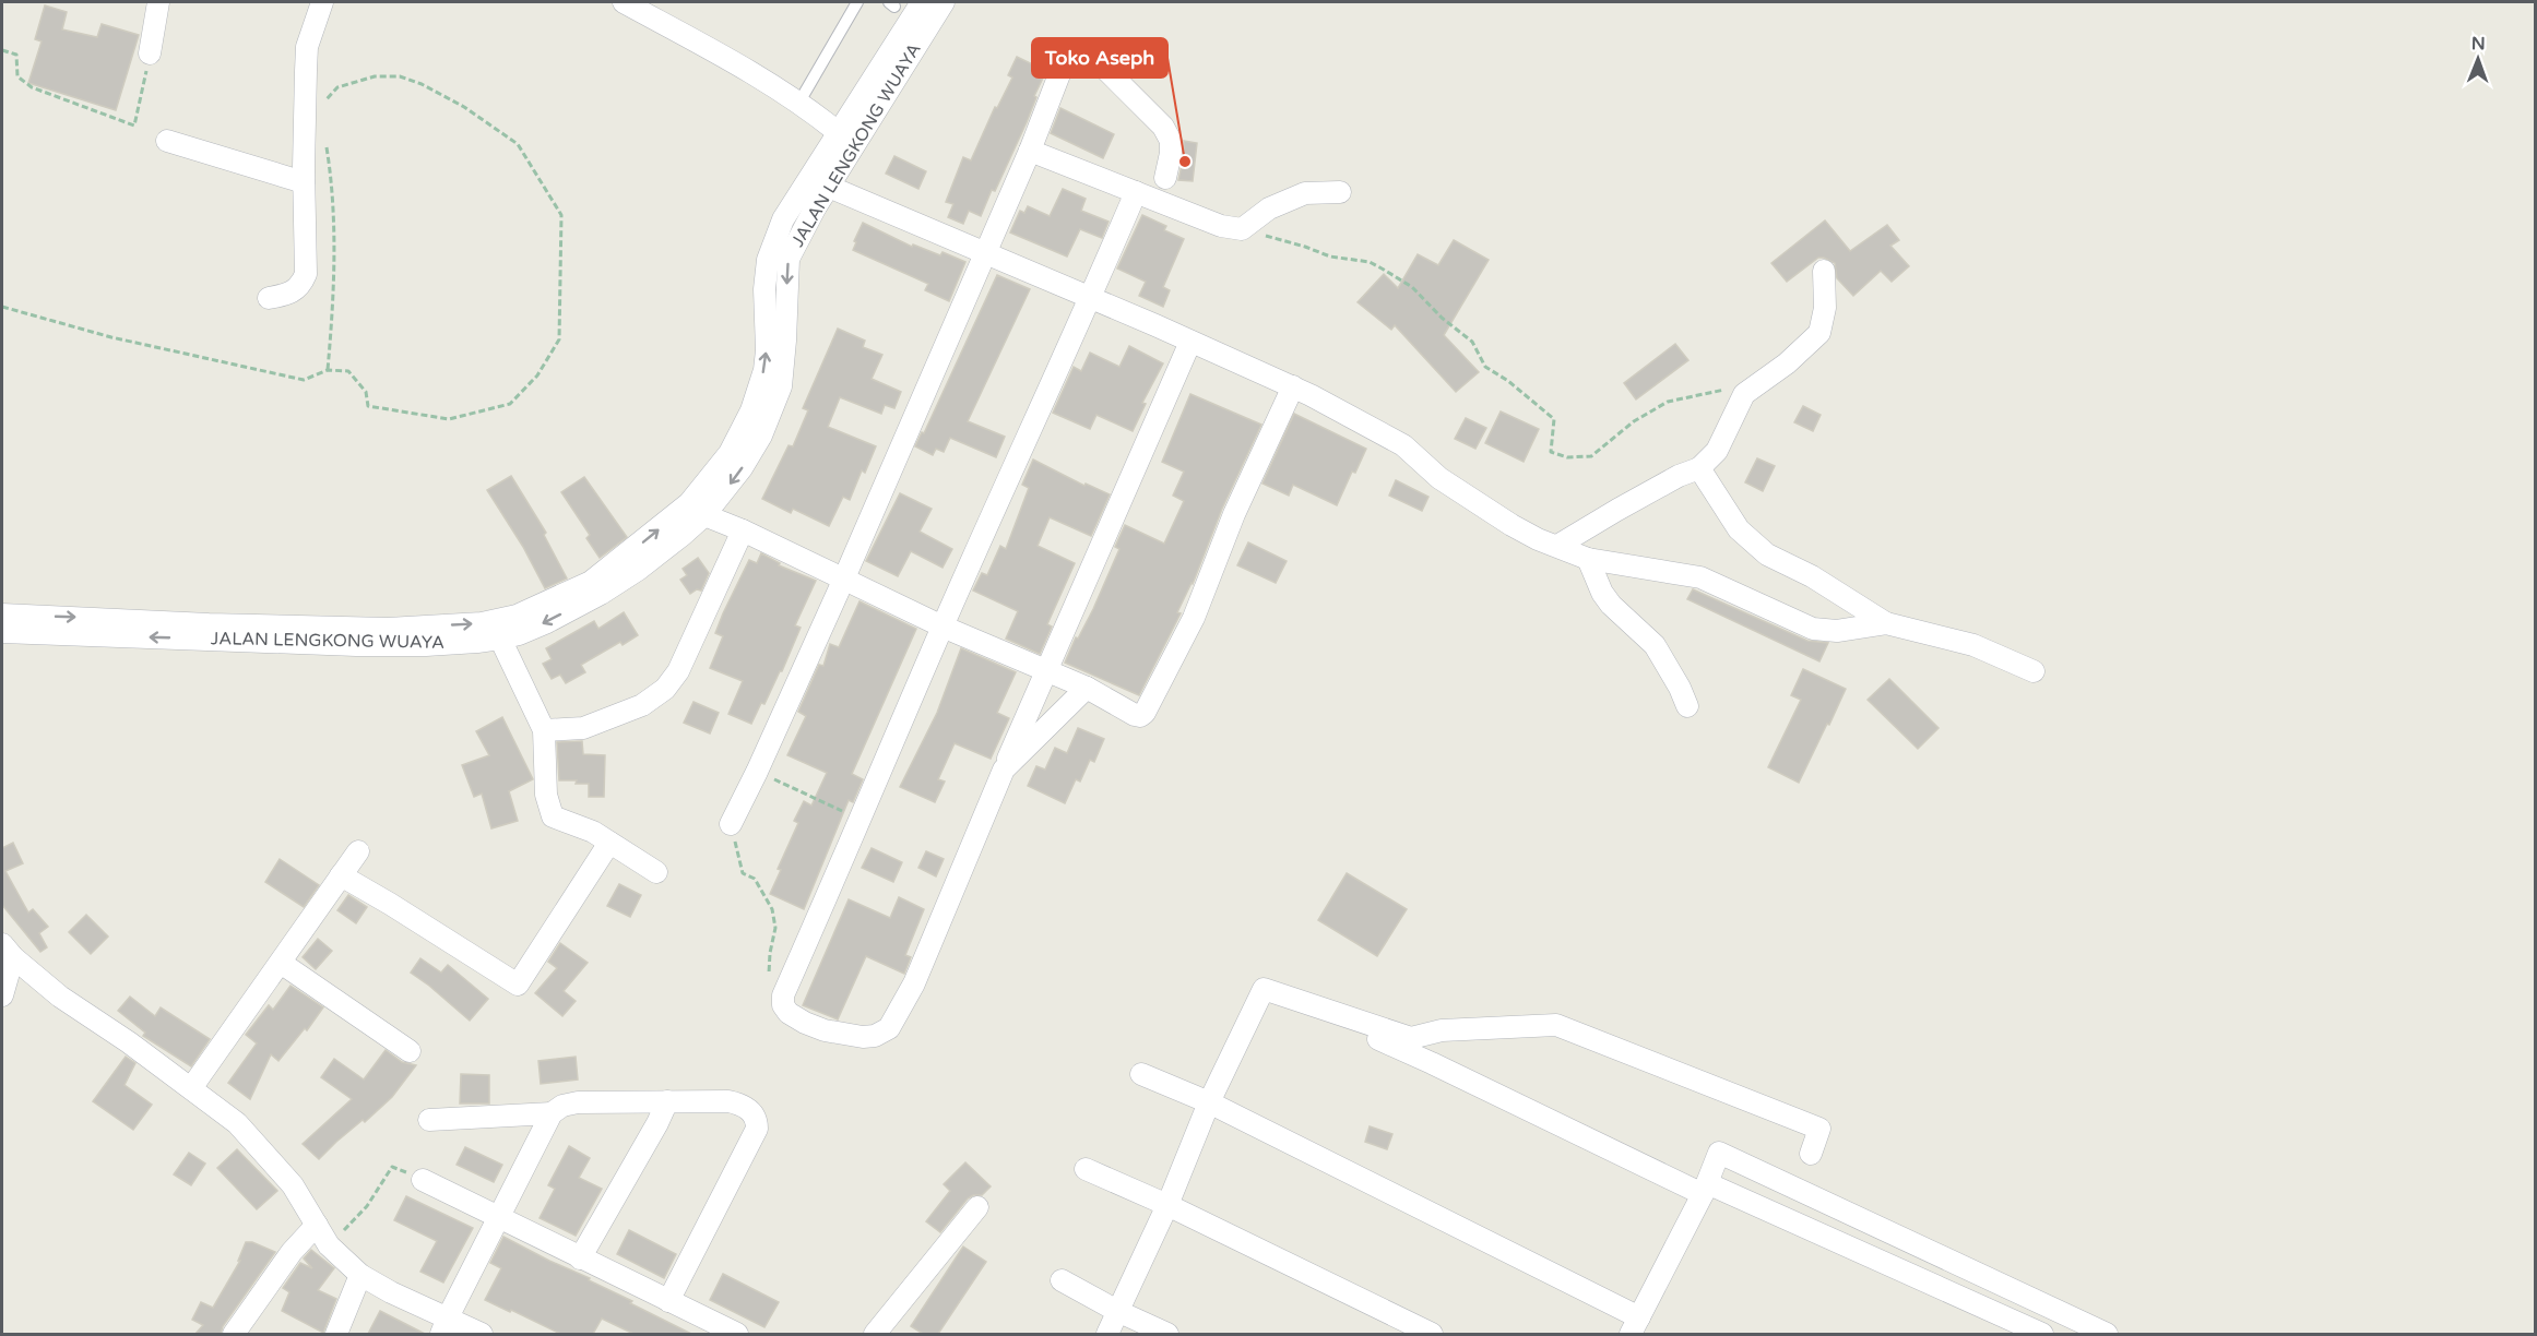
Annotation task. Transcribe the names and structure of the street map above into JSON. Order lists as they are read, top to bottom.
{
  "streets": {
    "street": ["JALAN LENGKONG WUAYA"]
  },
  "places": ["Toko Aseph"],
  "north": "top"
}
